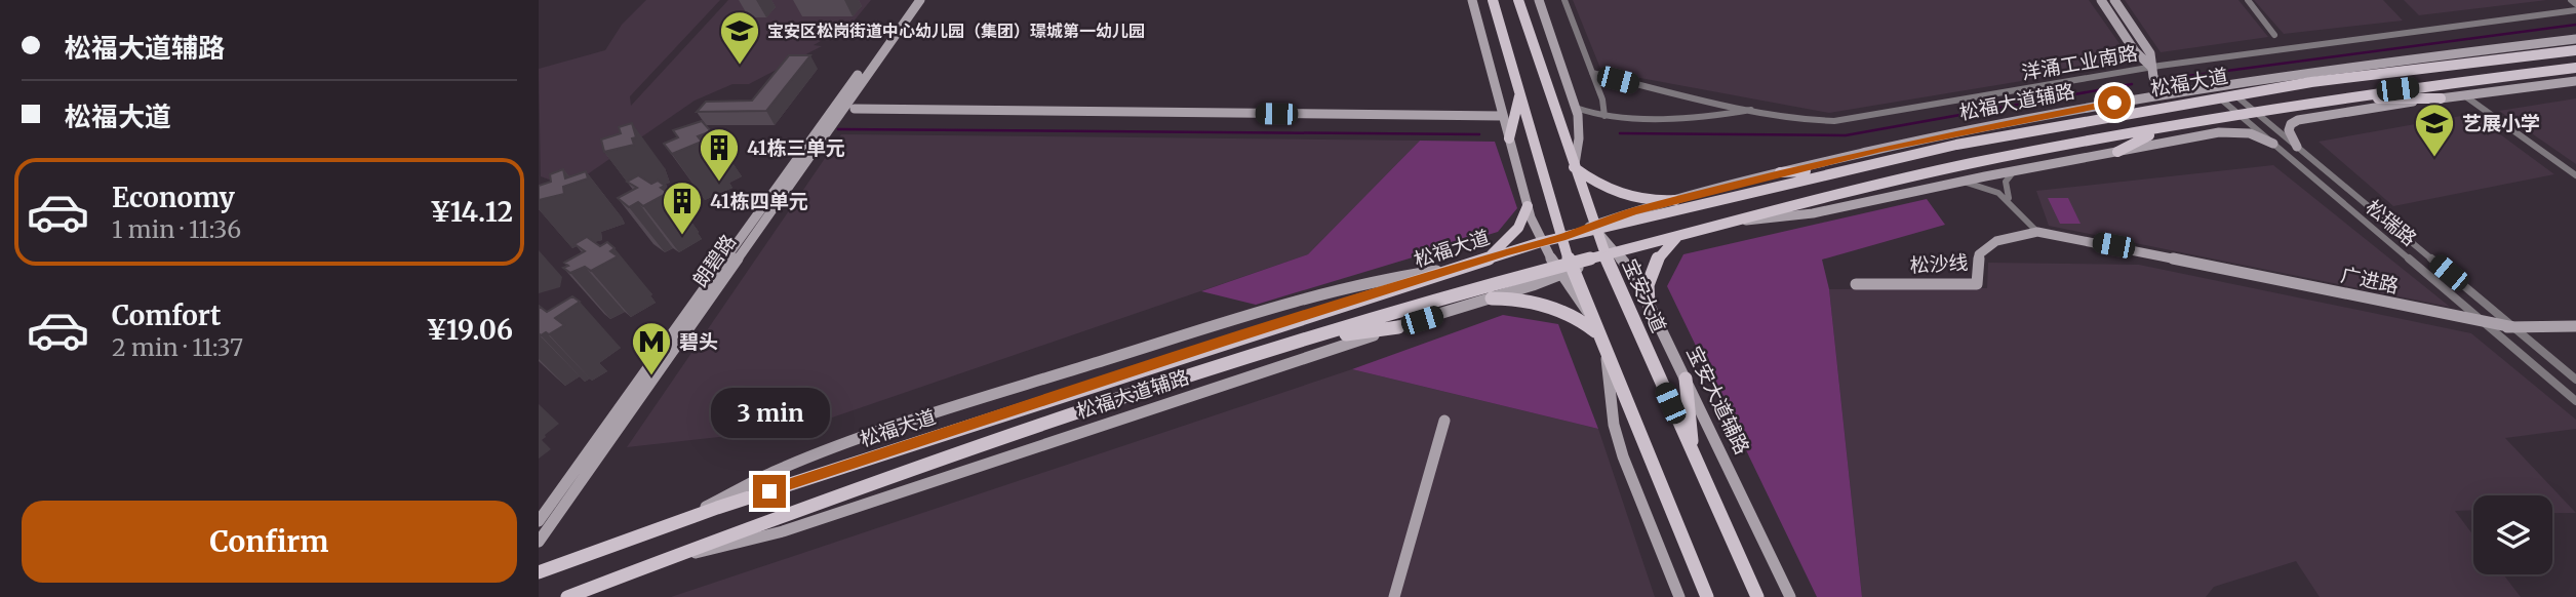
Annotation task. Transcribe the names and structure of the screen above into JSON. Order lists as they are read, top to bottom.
{
  "streets": {
    "main road": [
      "松福大道",
      "松福大道辅路",
      "朗碧路",
      "松沙线",
      "广进路",
      "宝安大道",
      "宝安大道辅路"
    ],
    "street": ["洋涌工业南路", "松瑞路"]
  },
  "crossings": [
    ["松福大道", "松福大道辅路"],
    ["松福大道", "松瑞路"],
    ["松福大道", "宝安大道"],
    ["松福大道", "宝安大道辅路"],
    ["松福大道辅路", "宝安大道"],
    ["松瑞路", "广进路"],
    ["松沙线", "广进路"],
    ["宝安大道", "宝安大道辅路"]
  ],
  "places": {
    "school or university": ["宝安区松岗街道中心幼儿园（集团）璟城第一幼儿园", "艺展小学"],
    "building": ["41栋三单元", "41栋四单元"],
    "metro station": ["碧头"]
  },
  "page": {
    "banner": ["松福大道辅路", "松福大道"],
    "list": [
      {
        "name": "Economy",
        "note": "1 min · 11:36",
        "value": "¥14.12"
      },
      {
        "name": "Comfort",
        "note": "2 min · 11:37",
        "value": "¥19.06"
      }
    ],
    "bubble": "3 min",
    "buttons": "Confirm"
  }
}
